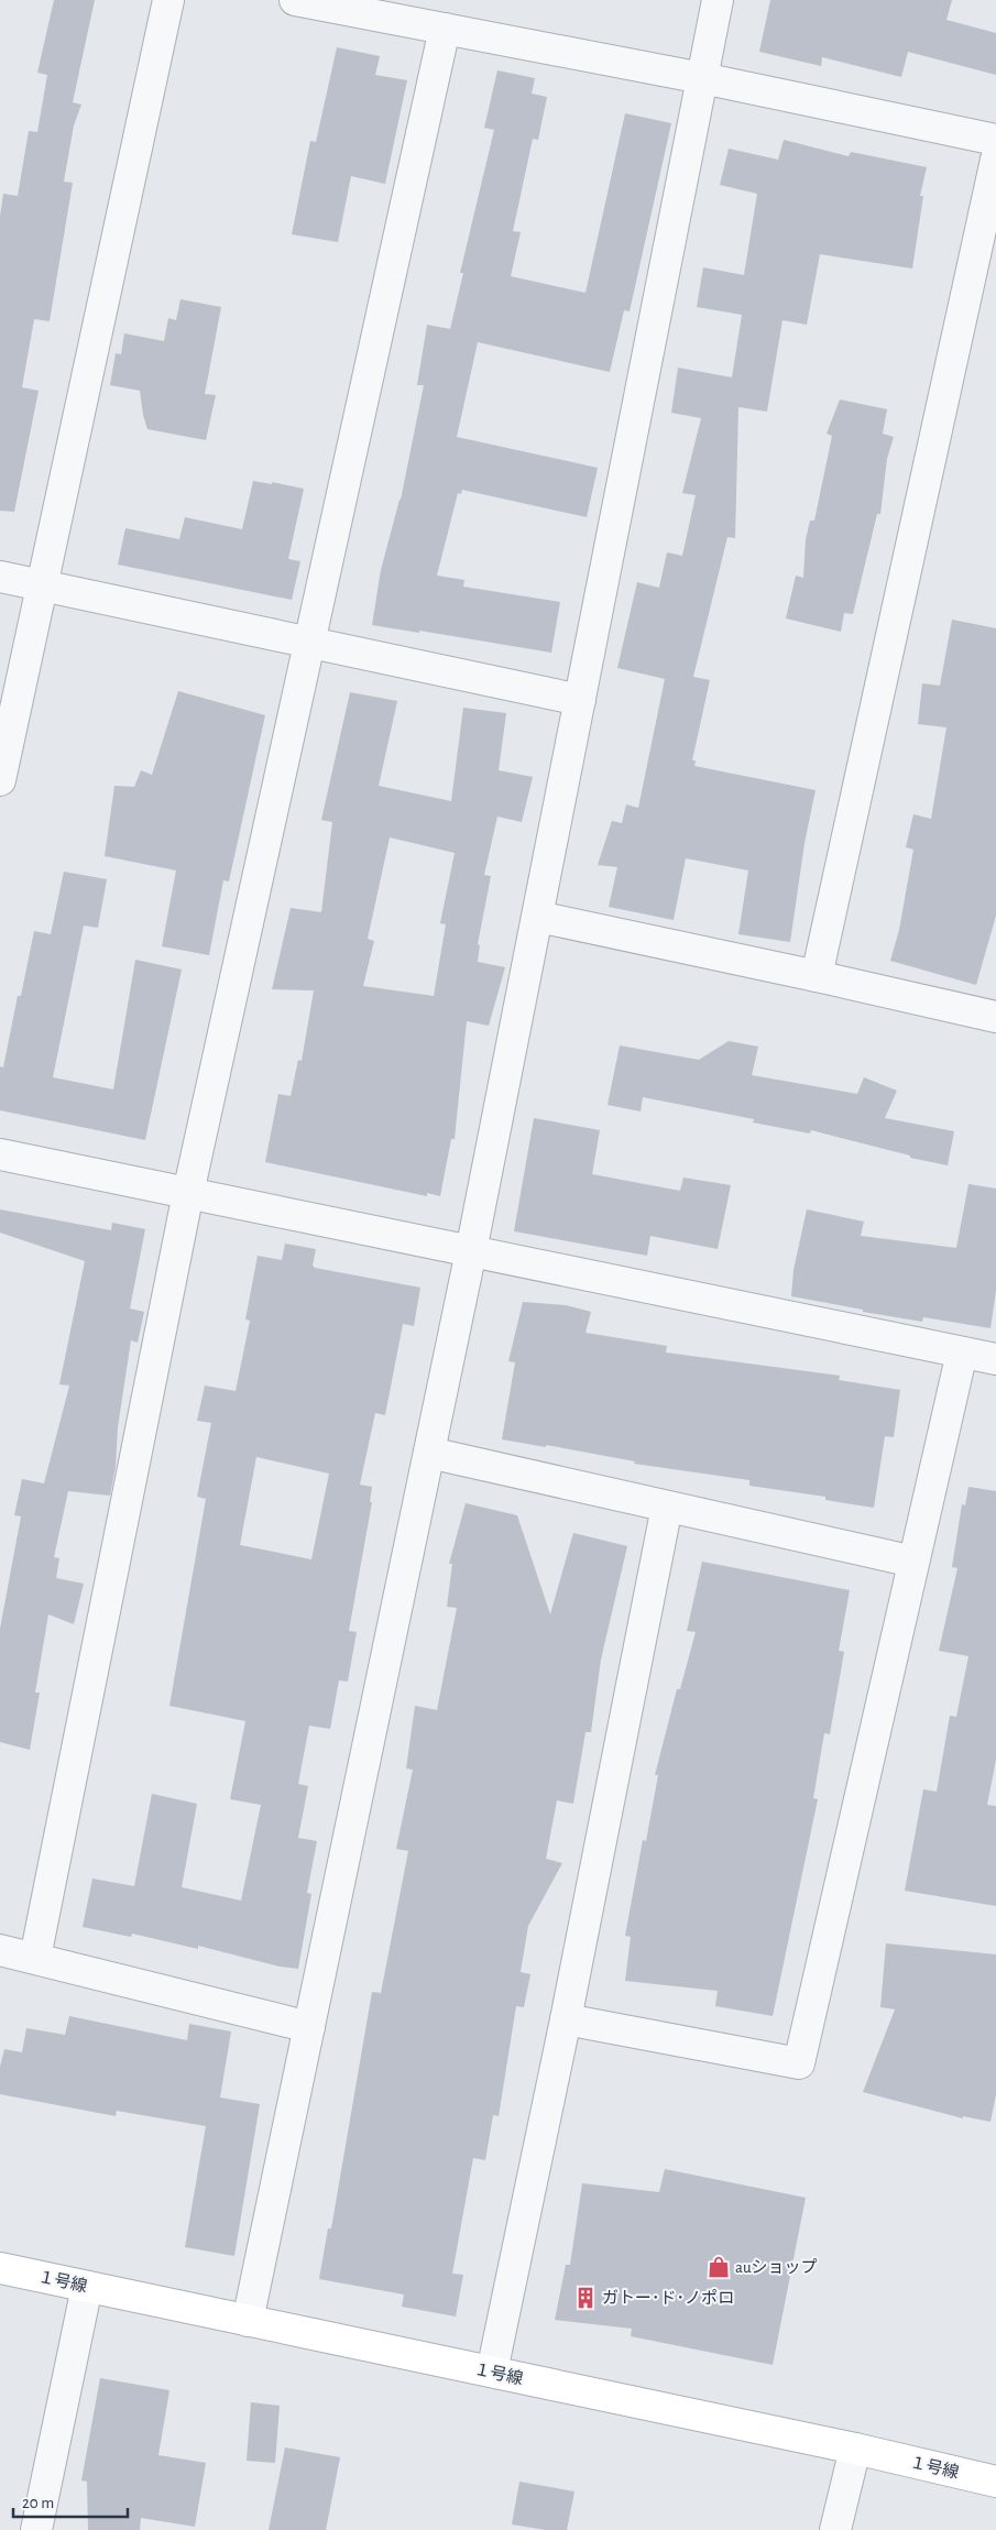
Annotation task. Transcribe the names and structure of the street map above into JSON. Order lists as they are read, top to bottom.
{
  "streets": {
    "street": ["１号線"]
  },
  "places": {
    "shop": ["auショップ"],
    "building": ["ガトー･ド･ノポロ"]
  },
  "scale_bar": "20 m"
}
